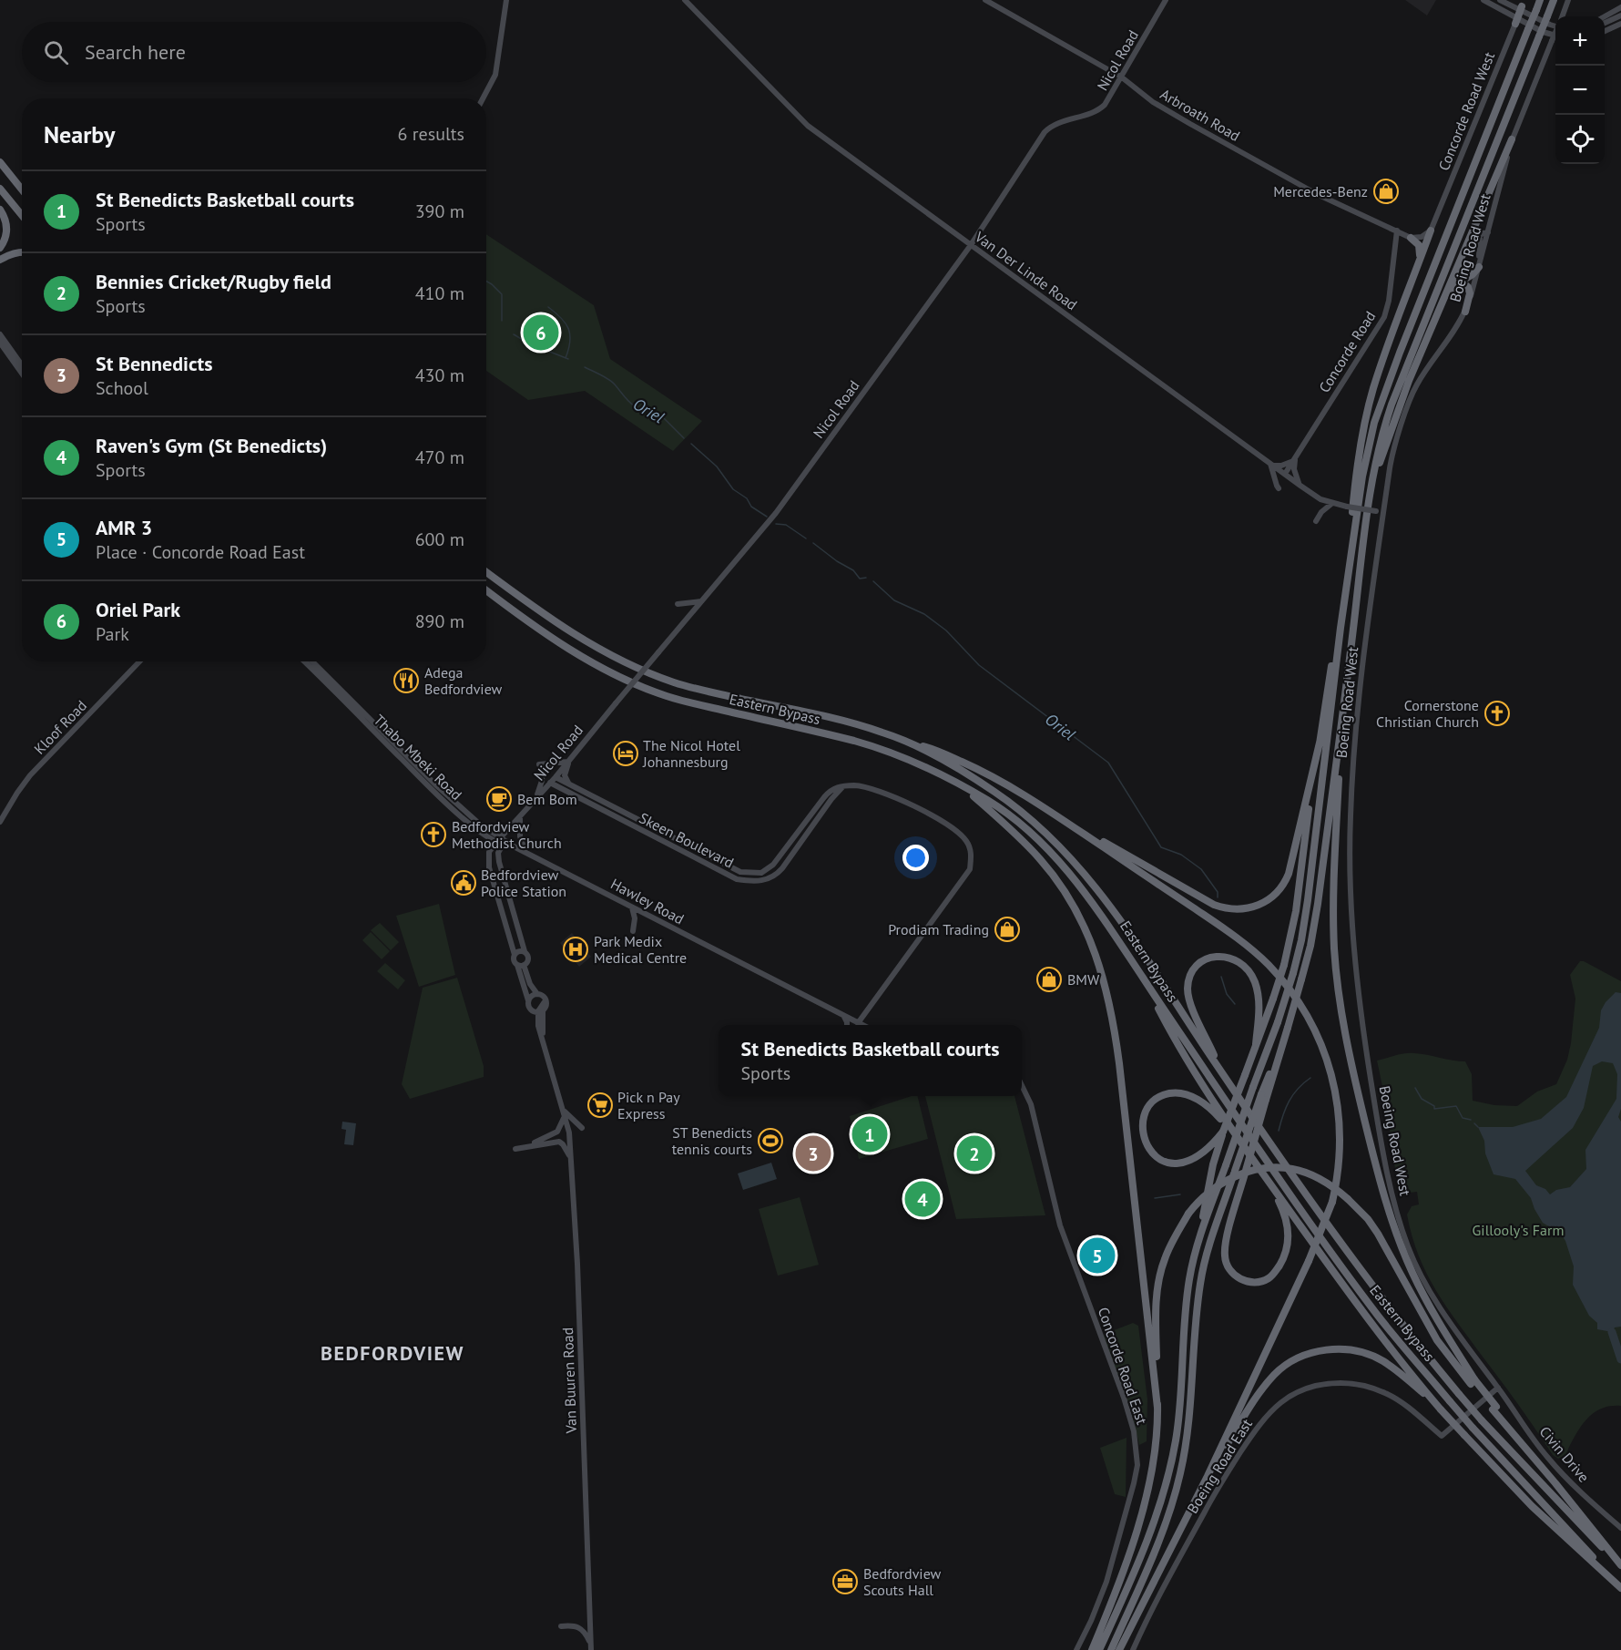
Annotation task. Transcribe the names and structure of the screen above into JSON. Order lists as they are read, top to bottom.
{
  "streets": {
    "highway": ["Eastern Bypass"],
    "main road": [
      "Nicol Road",
      "Concorde Road West",
      "Arbroath Road",
      "Boeing Road West",
      "Van Der Linde Road",
      "Concorde Road",
      "Kloof Road",
      "Thabo Mbeki Road",
      "Skeen Boulevard",
      "Hawley Road",
      "Concorde Road East",
      "Van Buuren Road",
      "Civin Drive",
      "Boeing Road East"
    ]
  },
  "crossings": [
    ["Nicol Road", "Arbroath Road"],
    ["Nicol Road", "Van Der Linde Road"],
    ["Nicol Road", "Skeen Boulevard"],
    ["Nicol Road", "Hawley Road"],
    ["Arbroath Road", "Concorde Road"],
    ["Boeing Road West", "Van Der Linde Road"],
    ["Boeing Road West", "Civin Drive"],
    ["Boeing Road West", "Boeing Road East"],
    ["Van Der Linde Road", "Concorde Road"],
    ["Civin Drive", "Boeing Road East"]
  ],
  "districts": ["BEDFORDVIEW"],
  "water": ["Oriel"],
  "parks": ["Gillooly's Farm"],
  "places": {
    "shop": ["Mercedes-Benz", "Prodiam Trading", "BMW"],
    "restaurant": ["Adega Bedfordview"],
    "church": ["Cornerstone Christian Church", "Bedfordview Methodist Church"],
    "hotel": ["The Nicol Hotel Johannesburg"],
    "cafe": ["Bem Bom"],
    "public building": ["Bedfordview Police Station"],
    "hospital": ["Park Medix Medical Centre"],
    "supermarket": ["Pick n Pay Express"],
    "sports": ["ST Benedicts tennis courts"],
    "office": ["Bedfordview Scouts Hall"]
  },
  "page": {
    "map_buttons": ["+", "−"],
    "search": "Search here",
    "heading": ["Nearby", "6 results"],
    "list": [
      {
        "mark": "1",
        "name": "St Benedicts Basketball courts",
        "note": "Sports",
        "value": "390 m"
      },
      {
        "mark": "2",
        "name": "Bennies Cricket/Rugby field",
        "note": "Sports",
        "value": "410 m"
      },
      {
        "mark": "3",
        "name": "St Bennedicts",
        "note": "School",
        "value": "430 m"
      },
      {
        "mark": "4",
        "name": "Raven's Gym (St Benedicts)",
        "note": "Sports",
        "value": "470 m"
      },
      {
        "mark": "5",
        "name": "AMR 3",
        "note": "Place · Concorde Road East",
        "value": "600 m"
      },
      {
        "mark": "6",
        "name": "Oriel Park",
        "note": "Park",
        "value": "890 m"
      }
    ],
    "pins": [
      "6",
      "1",
      "2",
      "3",
      "4",
      "5"
    ],
    "popup": ["St Benedicts Basketball courts", "Sports"]
  }
}
